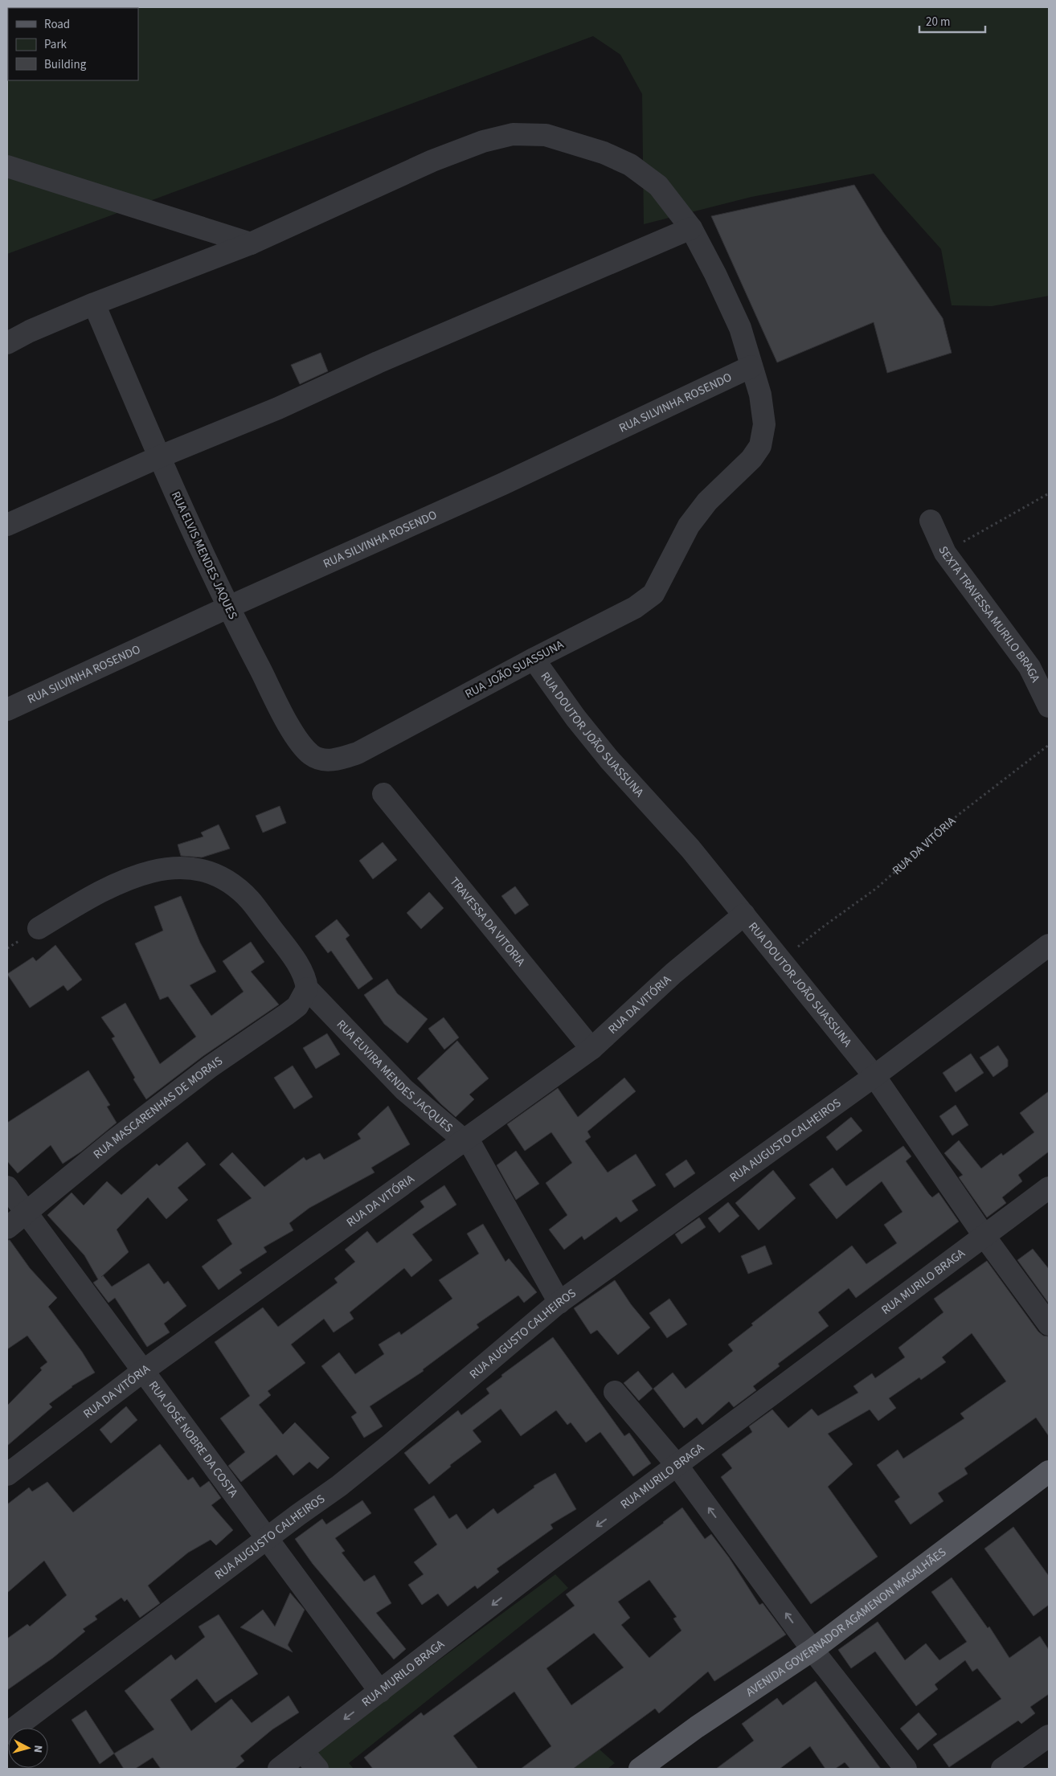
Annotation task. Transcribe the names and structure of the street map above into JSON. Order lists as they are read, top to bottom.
{
  "streets": {
    "main road": ["AVENIDA GOVERNADOR AGAMENON MAGALHÃES"],
    "street": [
      "RUA SILVINHA ROSENDO",
      "RUA ELVIS MENDES JAQUES",
      "SEXTA TRAVESSA MURILO BRAGA",
      "RUA JOÃO SUASSUNA",
      "RUA DOUTOR JOÃO SUASSUNA",
      "RUA DA VITÓRIA",
      "TRAVESSA DA VITORIA",
      "RUA EUVIRA MENDES JACQUES",
      "RUA MASCARENHAS DE MORAIS",
      "RUA AUGUSTO CALHEIROS",
      "RUA MURILO BRAGA",
      "RUA JOSÉ NOBRE DA COSTA"
    ]
  },
  "crossings": [
    ["RUA SILVINHA ROSENDO", "RUA ELVIS MENDES JAQUES"],
    ["RUA SILVINHA ROSENDO", "RUA JOÃO SUASSUNA"],
    ["RUA ELVIS MENDES JAQUES", "RUA JOÃO SUASSUNA"],
    ["RUA JOÃO SUASSUNA", "RUA DOUTOR JOÃO SUASSUNA"],
    ["RUA DOUTOR JOÃO SUASSUNA", "RUA DA VITÓRIA"],
    ["RUA DOUTOR JOÃO SUASSUNA", "RUA AUGUSTO CALHEIROS"],
    ["RUA DOUTOR JOÃO SUASSUNA", "RUA MURILO BRAGA"],
    ["RUA DA VITÓRIA", "TRAVESSA DA VITORIA"],
    ["RUA DA VITÓRIA", "RUA EUVIRA MENDES JACQUES"],
    ["RUA DA VITÓRIA", "RUA JOSÉ NOBRE DA COSTA"],
    ["RUA EUVIRA MENDES JACQUES", "RUA MASCARENHAS DE MORAIS"],
    ["RUA EUVIRA MENDES JACQUES", "RUA AUGUSTO CALHEIROS"],
    ["RUA MASCARENHAS DE MORAIS", "RUA JOSÉ NOBRE DA COSTA"],
    ["RUA AUGUSTO CALHEIROS", "RUA JOSÉ NOBRE DA COSTA"],
    ["RUA MURILO BRAGA", "RUA JOSÉ NOBRE DA COSTA"]
  ],
  "one_way": ["RUA MURILO BRAGA"],
  "legend": ["Road", "Park", "Building"],
  "scale_bar": "20 m",
  "north": "right"
}
